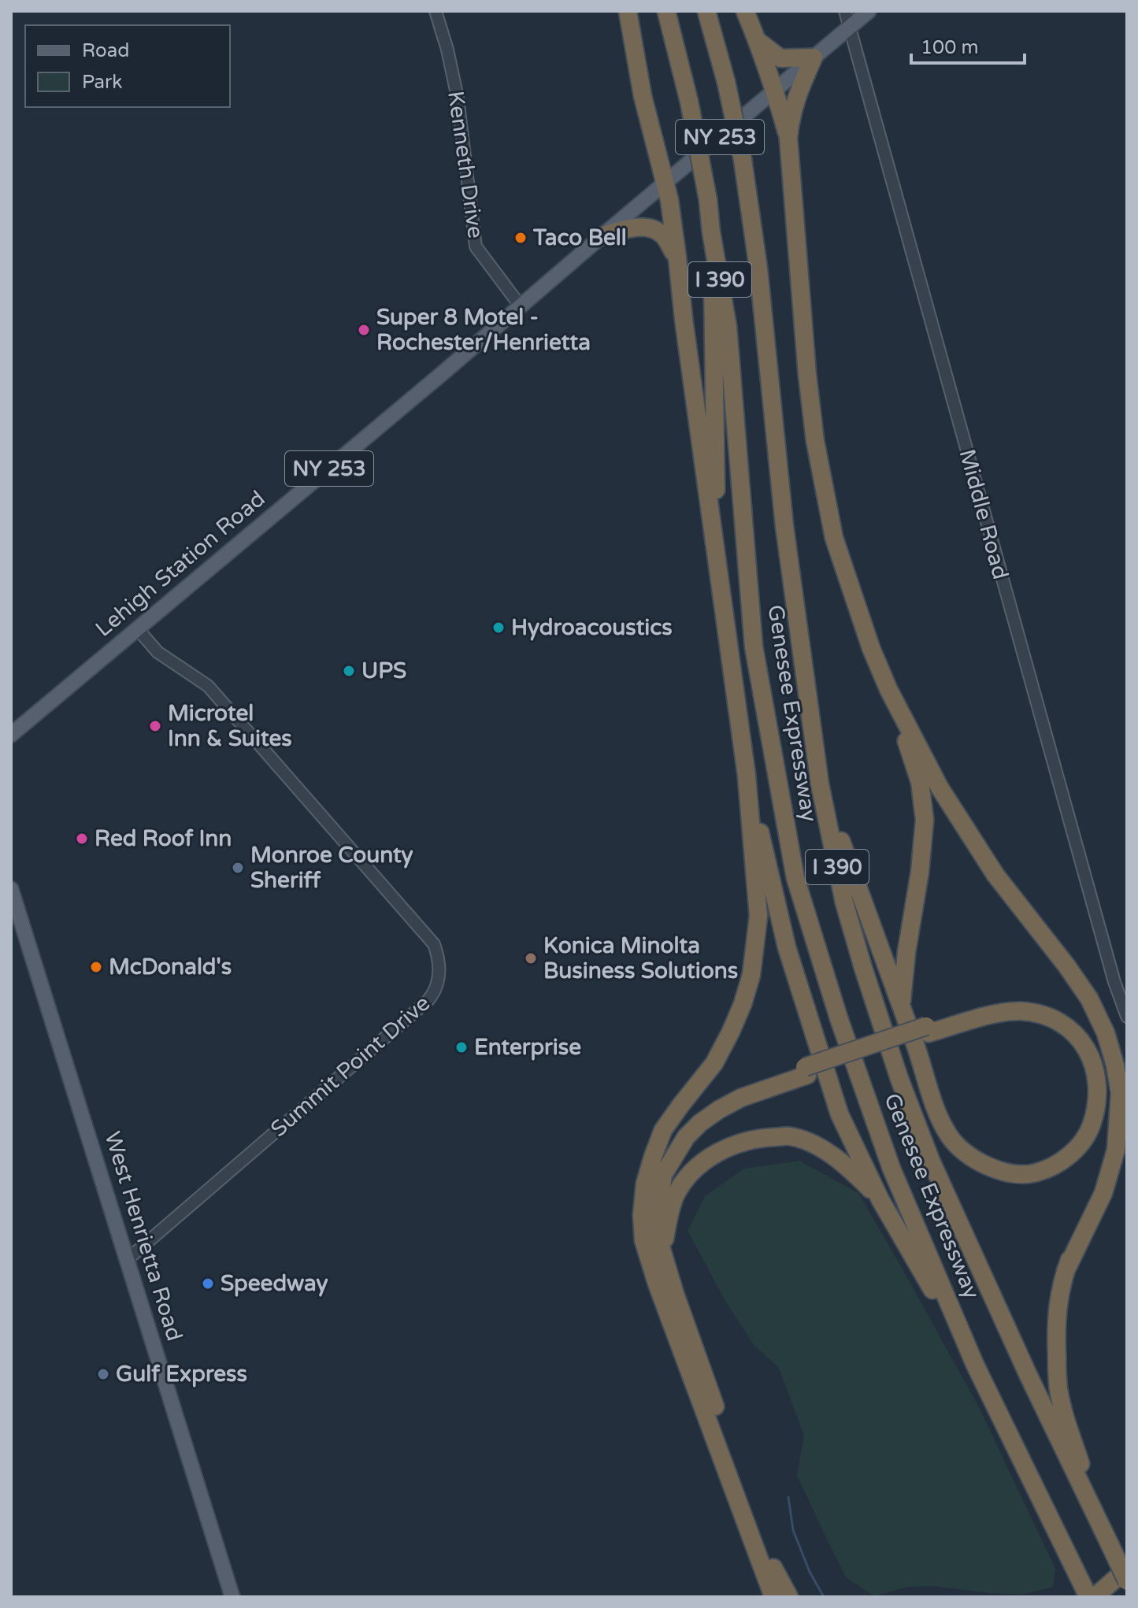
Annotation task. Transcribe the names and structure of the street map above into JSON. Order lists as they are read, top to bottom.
{
  "streets": {
    "highway": ["I 390", "Genesee Expressway"],
    "main road": ["NY 253", "Lehigh Station Road", "West Henrietta Road"],
    "street": ["Kenneth Drive", "Middle Road", "Summit Point Drive"]
  },
  "crossings": [
    ["Kenneth Drive", "Lehigh Station Road"],
    ["Middle Road", "Lehigh Station Road"],
    ["Lehigh Station Road", "Summit Point Drive"],
    ["Summit Point Drive", "West Henrietta Road"]
  ],
  "places": [
    "Taco Bell",
    "Super 8 Motel - Rochester/Henrietta",
    "Hydroacoustics",
    "UPS",
    "Microtel Inn & Suites",
    "Red Roof Inn",
    "Monroe County Sheriff",
    "Konica Minolta Business Solutions",
    "McDonald's",
    "Enterprise",
    "Speedway",
    "Gulf Express"
  ],
  "legend": ["Road", "Park"],
  "scale_bar": "100 m"
}
